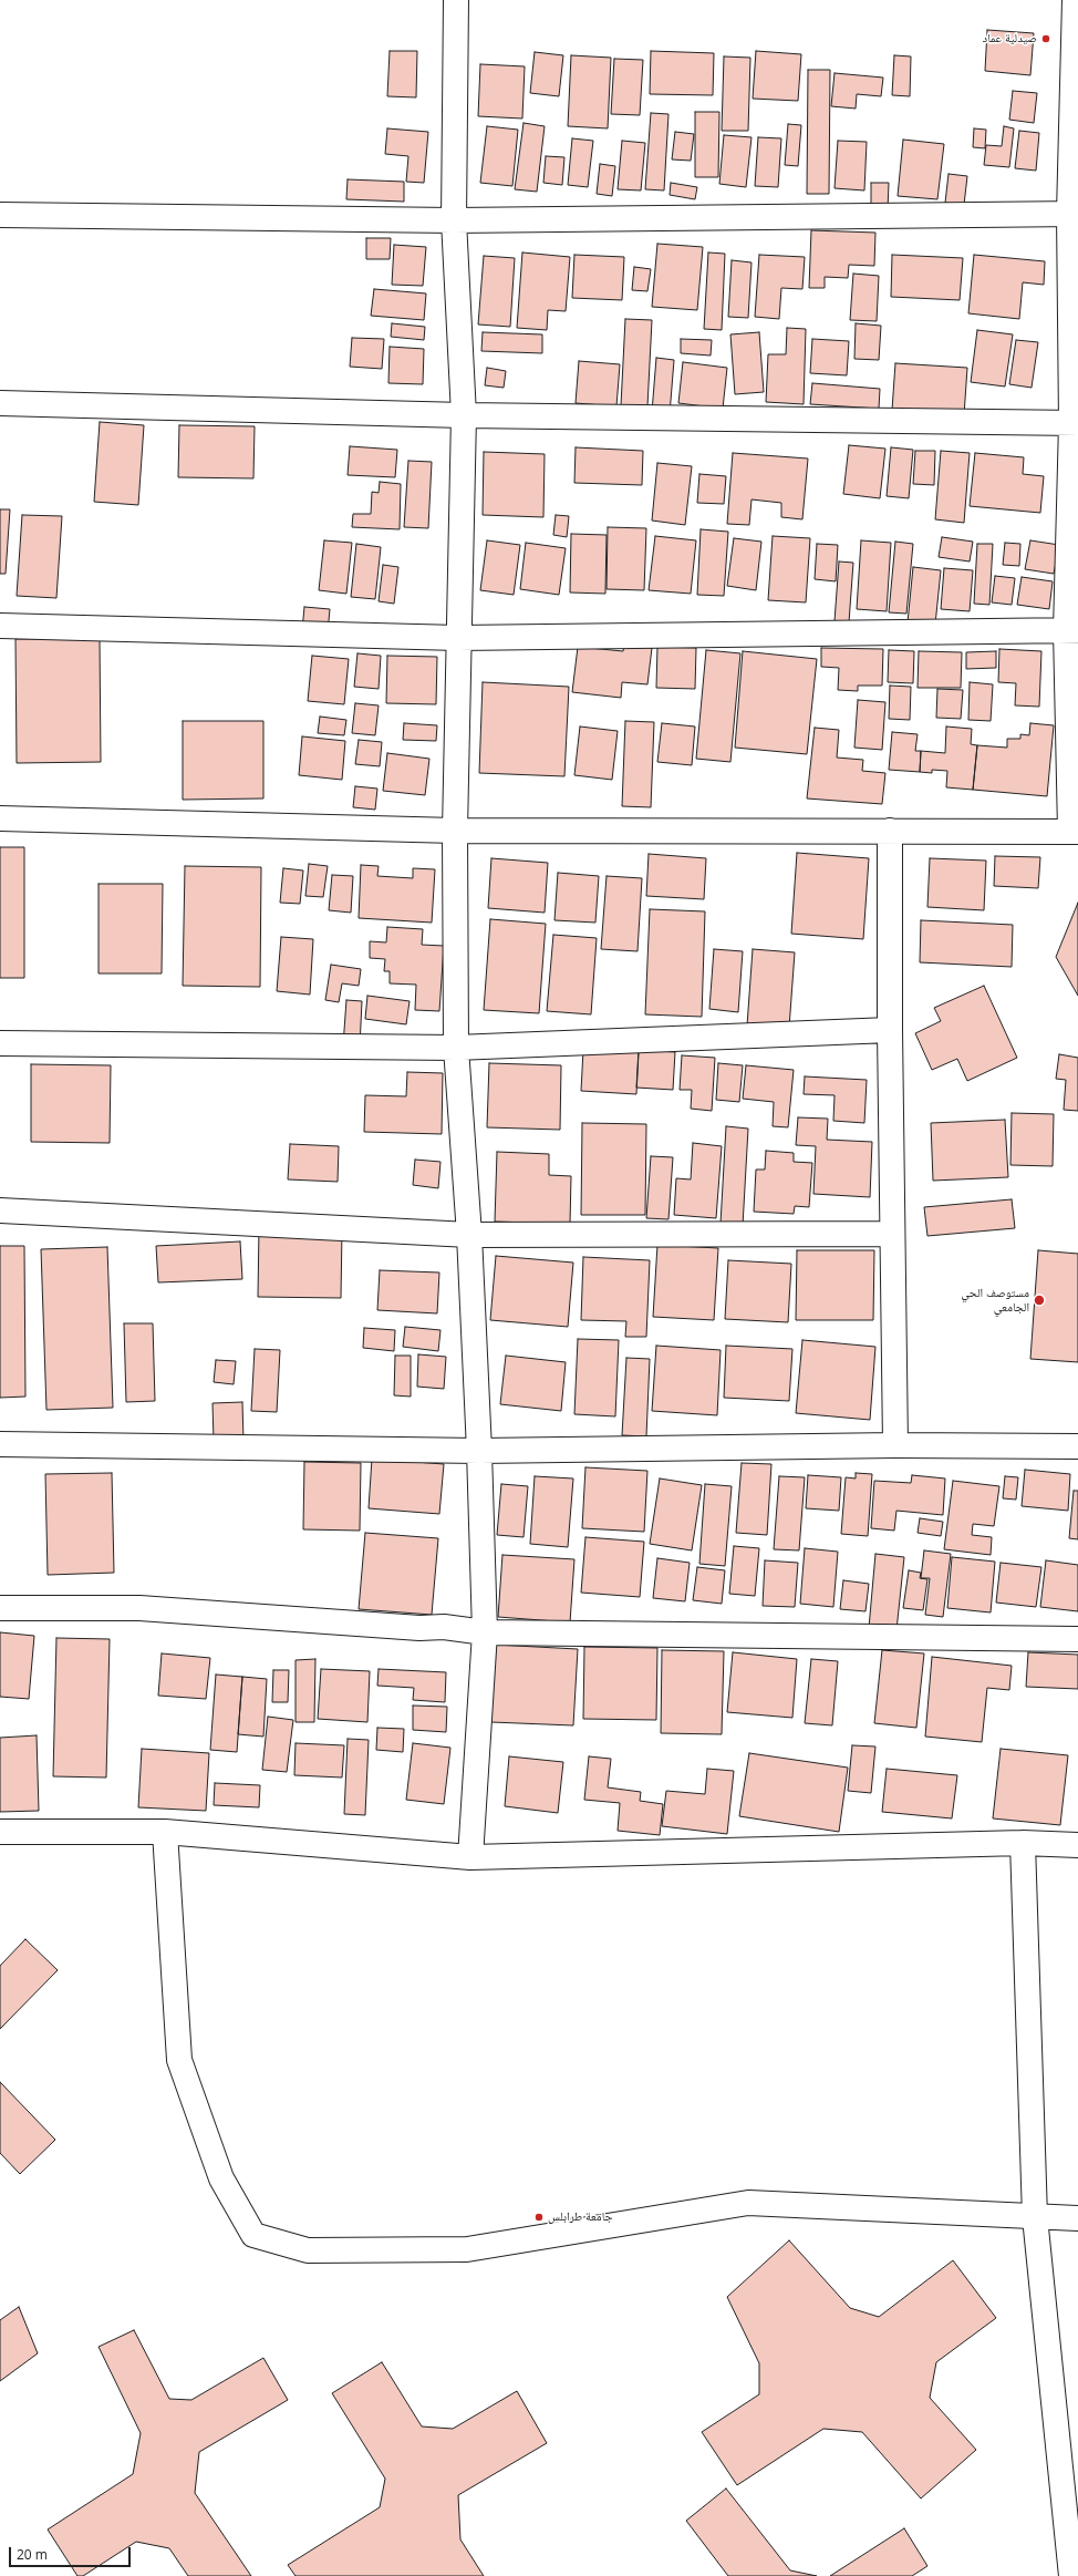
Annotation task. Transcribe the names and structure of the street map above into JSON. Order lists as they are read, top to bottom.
{
  "places": ["صيدلية عماد", "مستوصف الحي الجامعي", "جامعة طرابلس"],
  "scale_bar": "20 m"
}
